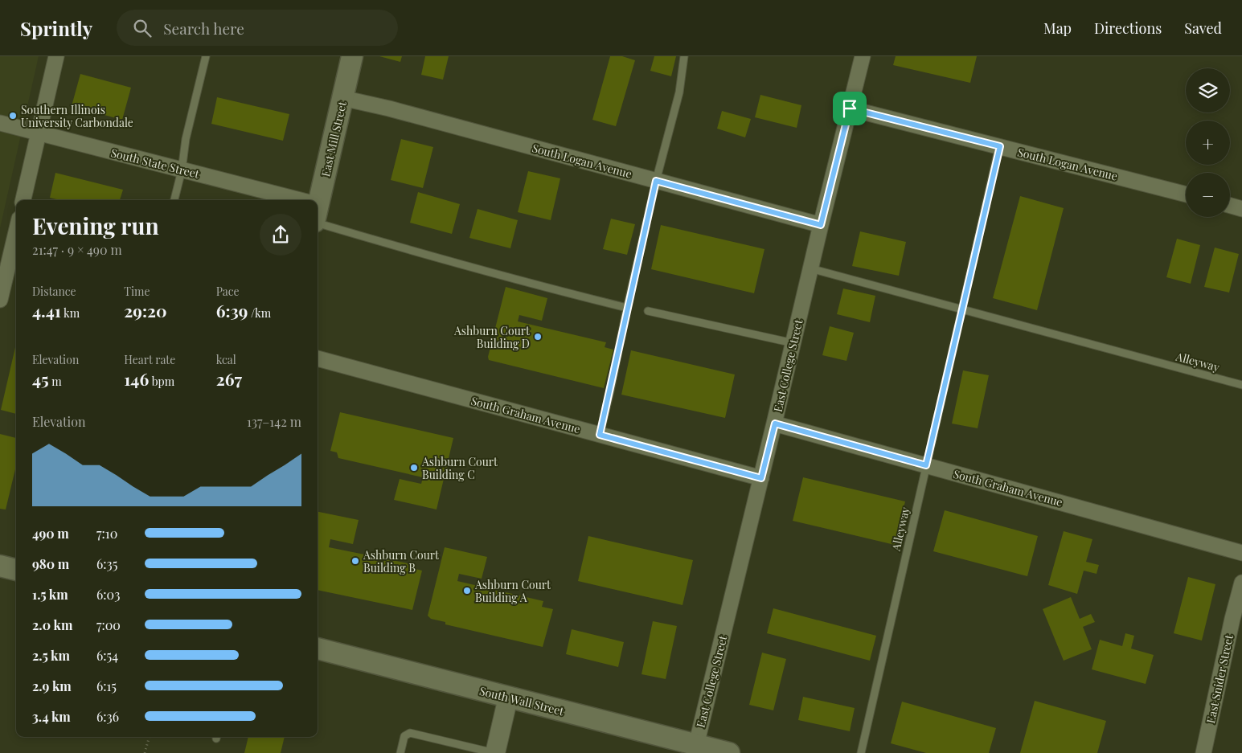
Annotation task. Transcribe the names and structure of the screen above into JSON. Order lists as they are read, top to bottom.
{
  "streets": {
    "main road": ["East Mill Street", "South Wall Street"],
    "street": [
      "South Logan Avenue",
      "South State Street",
      "East College Street",
      "South Graham Avenue",
      "East Snider Street"
    ],
    "lane": ["Alleyway"]
  },
  "crossings": [
    ["East Mill Street", "South Logan Avenue"],
    ["South Logan Avenue", "Alleyway"],
    ["South Logan Avenue", "East College Street"],
    ["Alleyway", "East College Street"],
    ["Alleyway", "South Graham Avenue"],
    ["East College Street", "South Graham Avenue"],
    ["East College Street", "South Wall Street"]
  ],
  "places": [
    "Southern Illinois University Carbondale",
    "Ashburn Court Building D",
    "Ashburn Court Building C",
    "Ashburn Court Building B",
    "Ashburn Court Building A"
  ],
  "page": {
    "header": "Sprintly",
    "search": "Search here",
    "nav": ["Map", "Directions", "Saved"],
    "map_buttons": ["+", "−"],
    "heading": ["Evening run", "21:47 · 9 × 490 m"],
    "stats": [
      ["Distance", "4.41 km"],
      ["Time", "29:20"],
      ["Pace", "6:39 /km"],
      ["Elevation", "45 m"],
      ["Heart rate", "146 bpm"],
      ["kcal", "267"]
    ],
    "chart": ["Elevation", "137–142 m"],
    "list": [
      {
        "name": "490 m",
        "note": "7:10"
      },
      {
        "name": "980 m",
        "note": "6:35"
      },
      {
        "name": "1.5 km",
        "note": "6:03"
      },
      {
        "name": "2.0 km",
        "note": "7:00"
      },
      {
        "name": "2.5 km",
        "note": "6:54"
      },
      {
        "name": "2.9 km",
        "note": "6:15"
      },
      {
        "name": "3.4 km",
        "note": "6:36"
      }
    ]
  }
}
